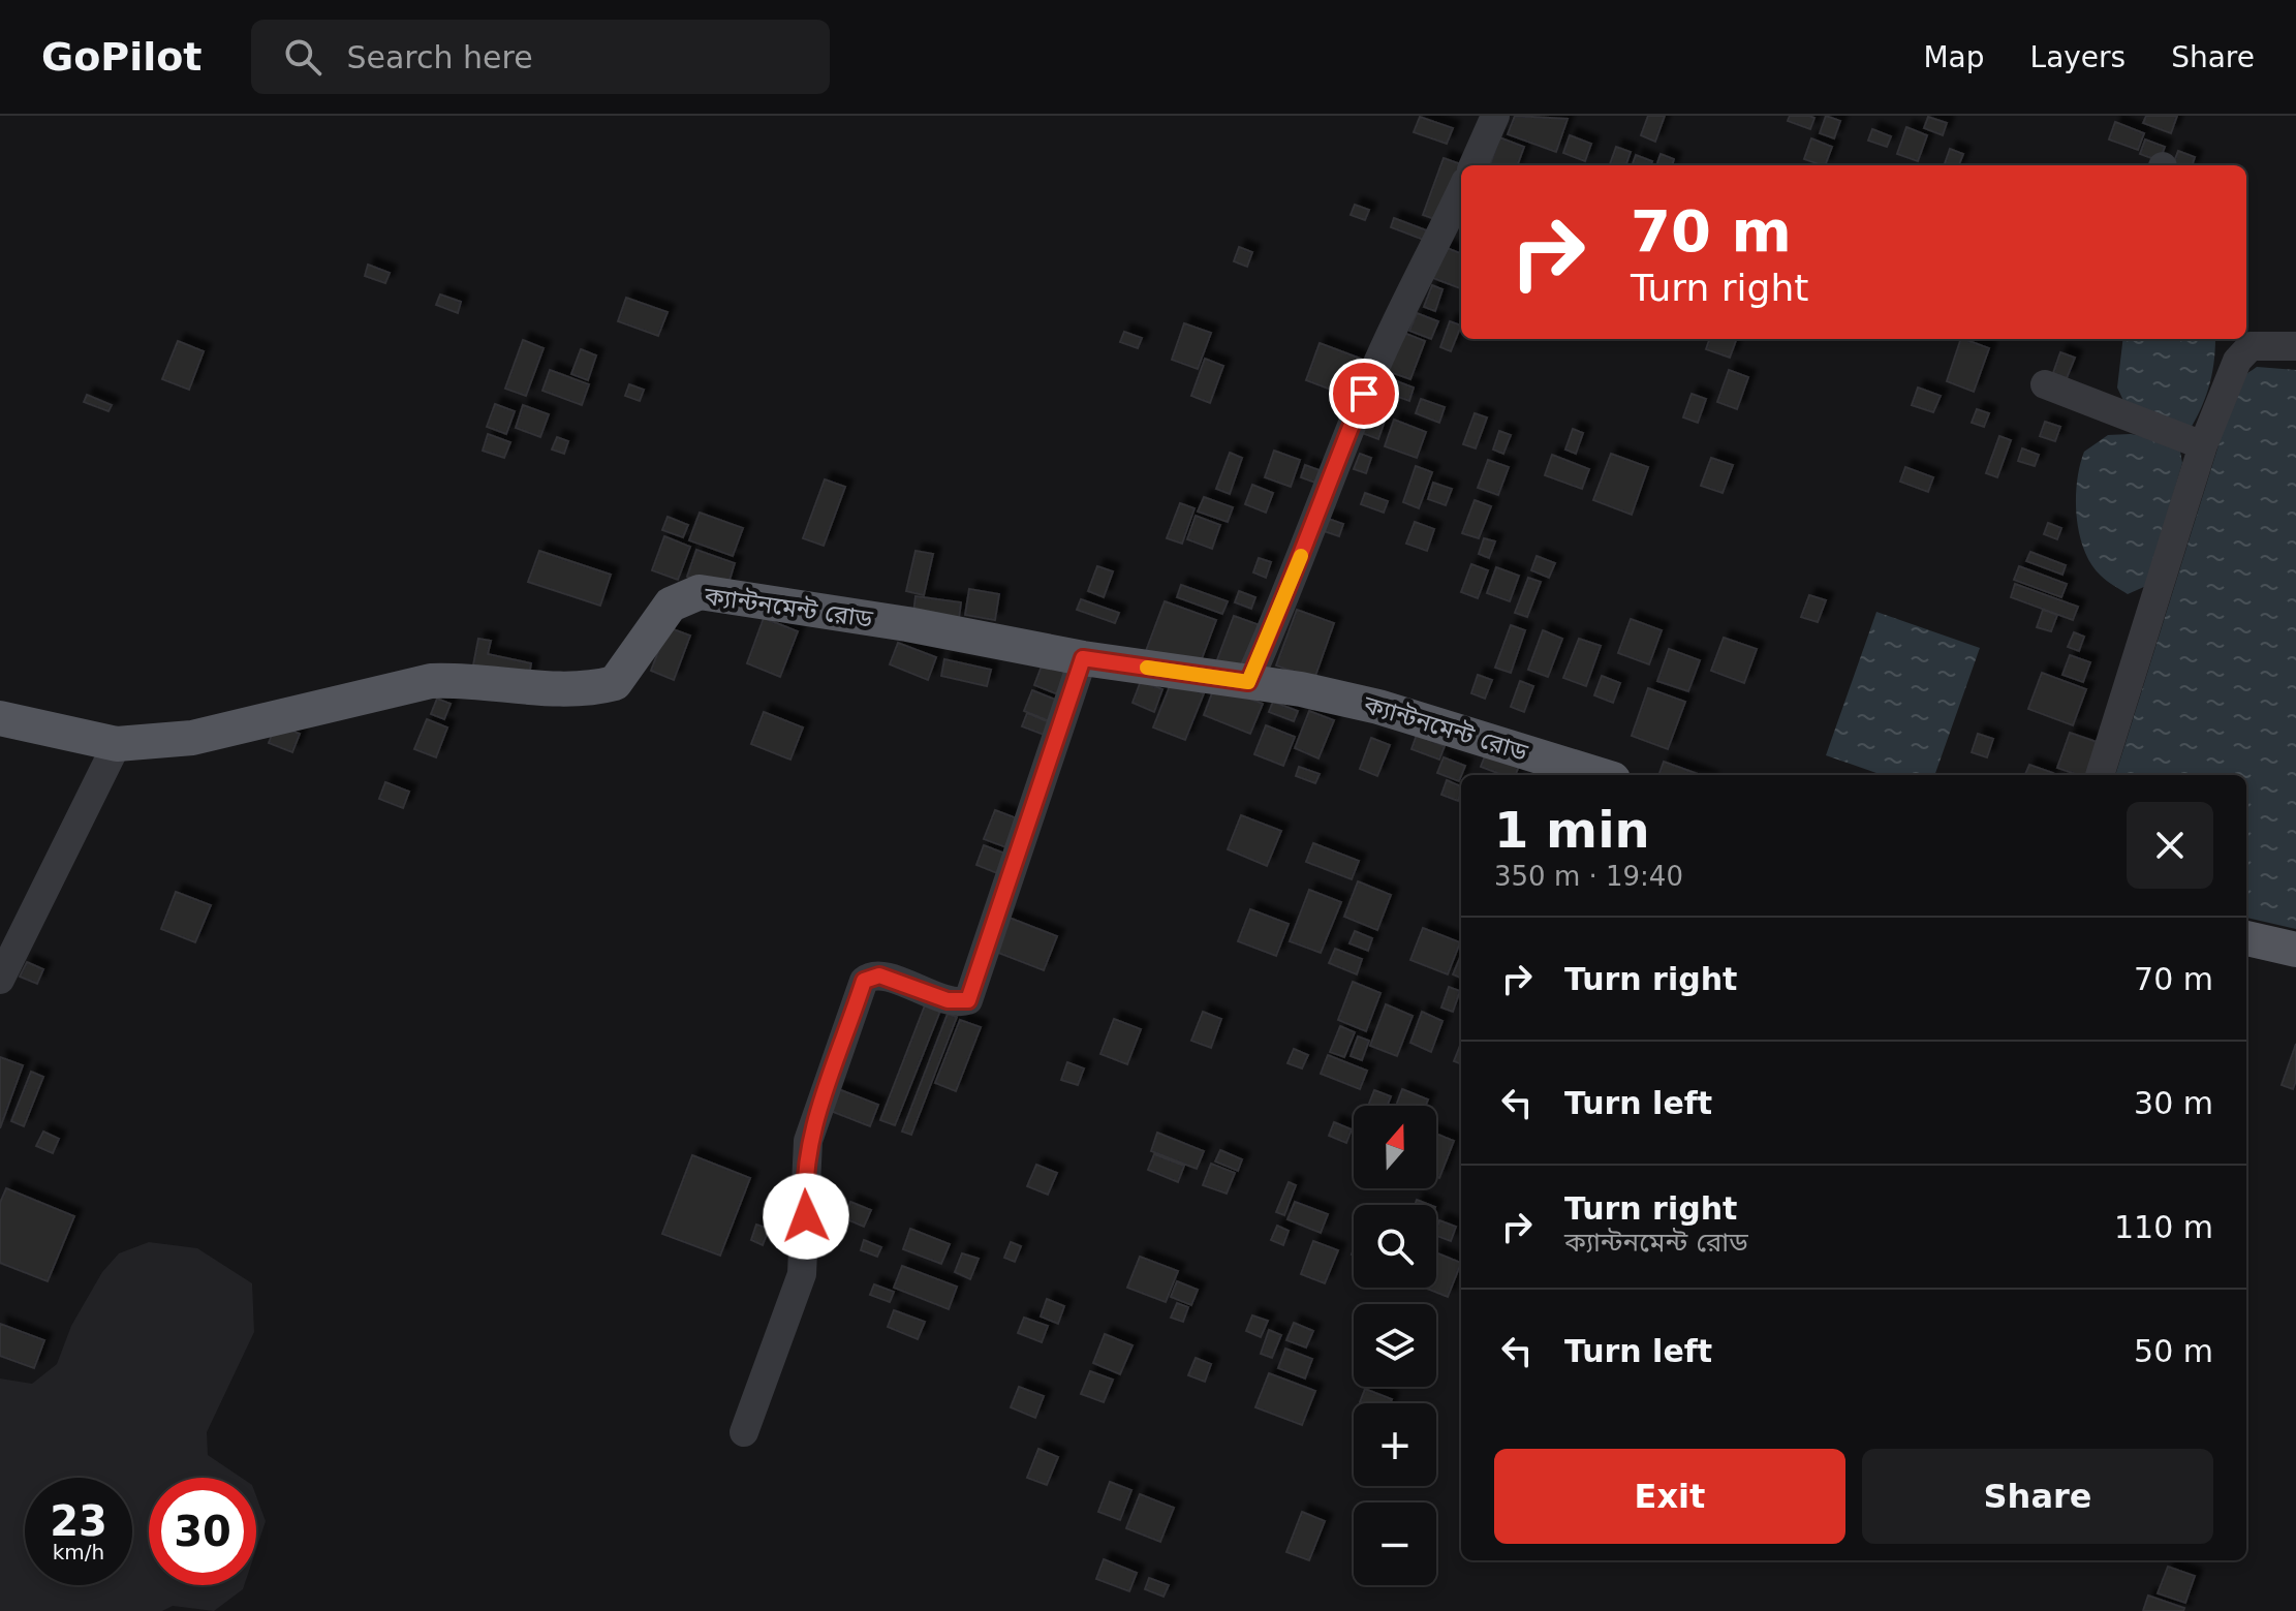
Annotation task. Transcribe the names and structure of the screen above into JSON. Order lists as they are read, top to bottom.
{
  "streets": {
    "main road": ["ক্যান্টনমেন্ট রোড"]
  },
  "north": "top",
  "page": {
    "header": "GoPilot",
    "search": "Search here",
    "nav": ["Map", "Layers", "Share"],
    "turn": ["70 m", "Turn right"],
    "heading": ["1 min", "350 m · 19:40"],
    "list": [
      {
        "name": "Turn right",
        "value": "70 m"
      },
      {
        "name": "Turn left",
        "value": "30 m"
      },
      {
        "name": "Turn right",
        "note": "ক্যান্টনমেন্ট রোড",
        "value": "110 m"
      },
      {
        "name": "Turn left",
        "value": "50 m"
      }
    ],
    "map_buttons": ["+", "−"],
    "buttons": ["Exit", "Share"],
    "speed": "23 km/h",
    "limit": "30"
  }
}
